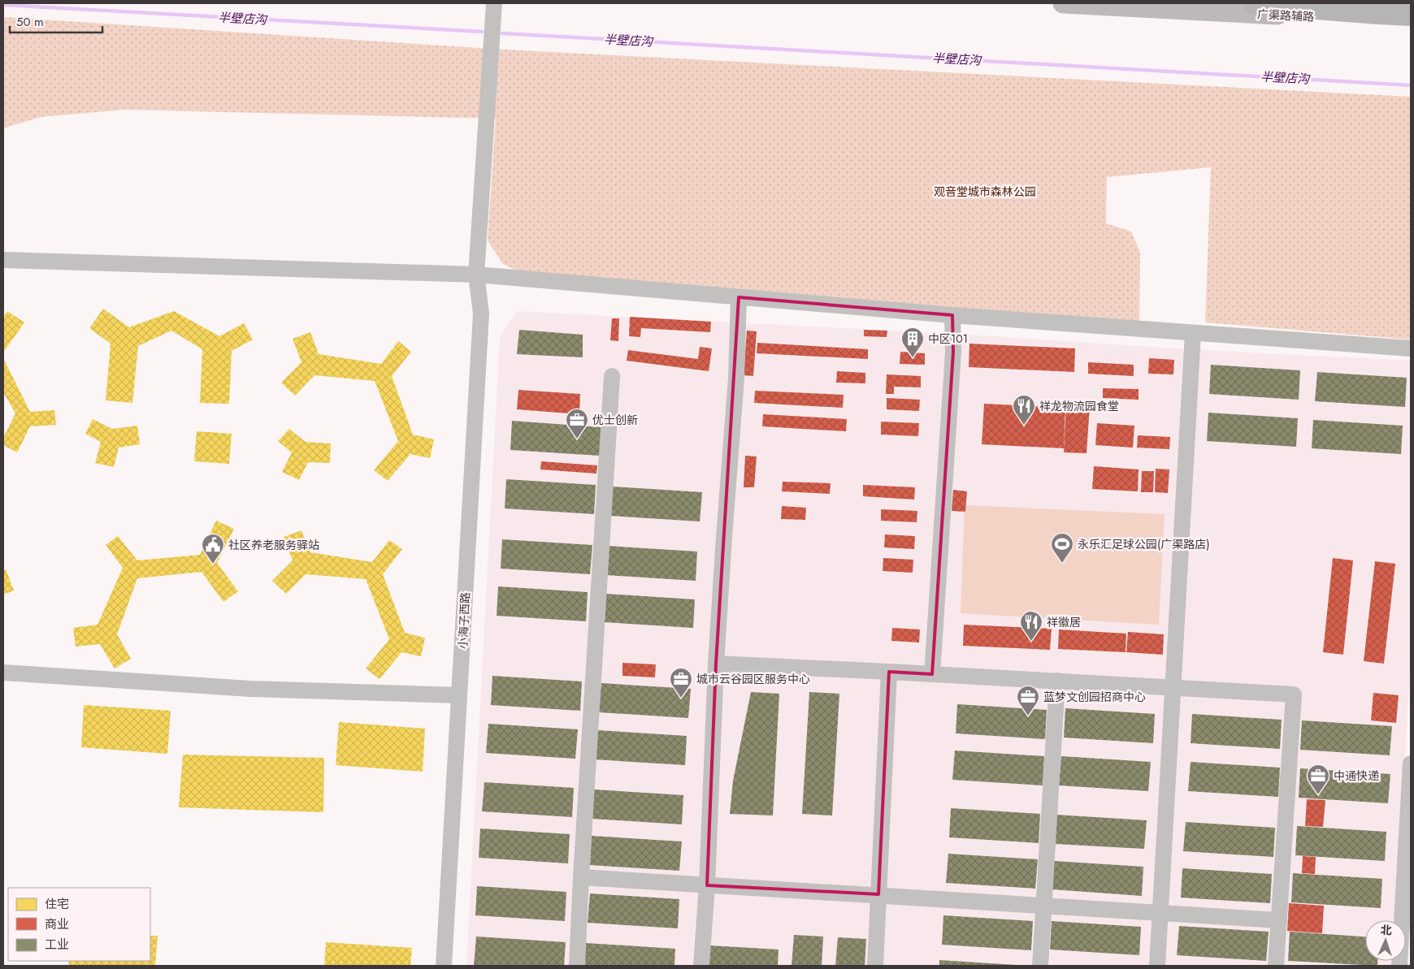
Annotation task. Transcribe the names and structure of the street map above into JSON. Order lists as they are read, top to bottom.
{
  "streets": {
    "main road": ["广渠路辅路"],
    "street": ["小海子西路"]
  },
  "water": ["半壁店沟"],
  "parks": ["观音堂城市森林公园"],
  "places": {
    "building": ["中区101"],
    "restaurant": ["祥龙物流园食堂", "祥徽居"],
    "office": [
      "优士创新",
      "城市云谷园区服务中心",
      "蓝梦文创园招商中心",
      "中通快递"
    ],
    "sports": ["永乐汇足球公园(广渠路店)"],
    "public building": ["社区养老服务驿站"]
  },
  "legend": ["住宅", "商业", "工业"],
  "scale_bar": "50 m",
  "north": "top"
}
